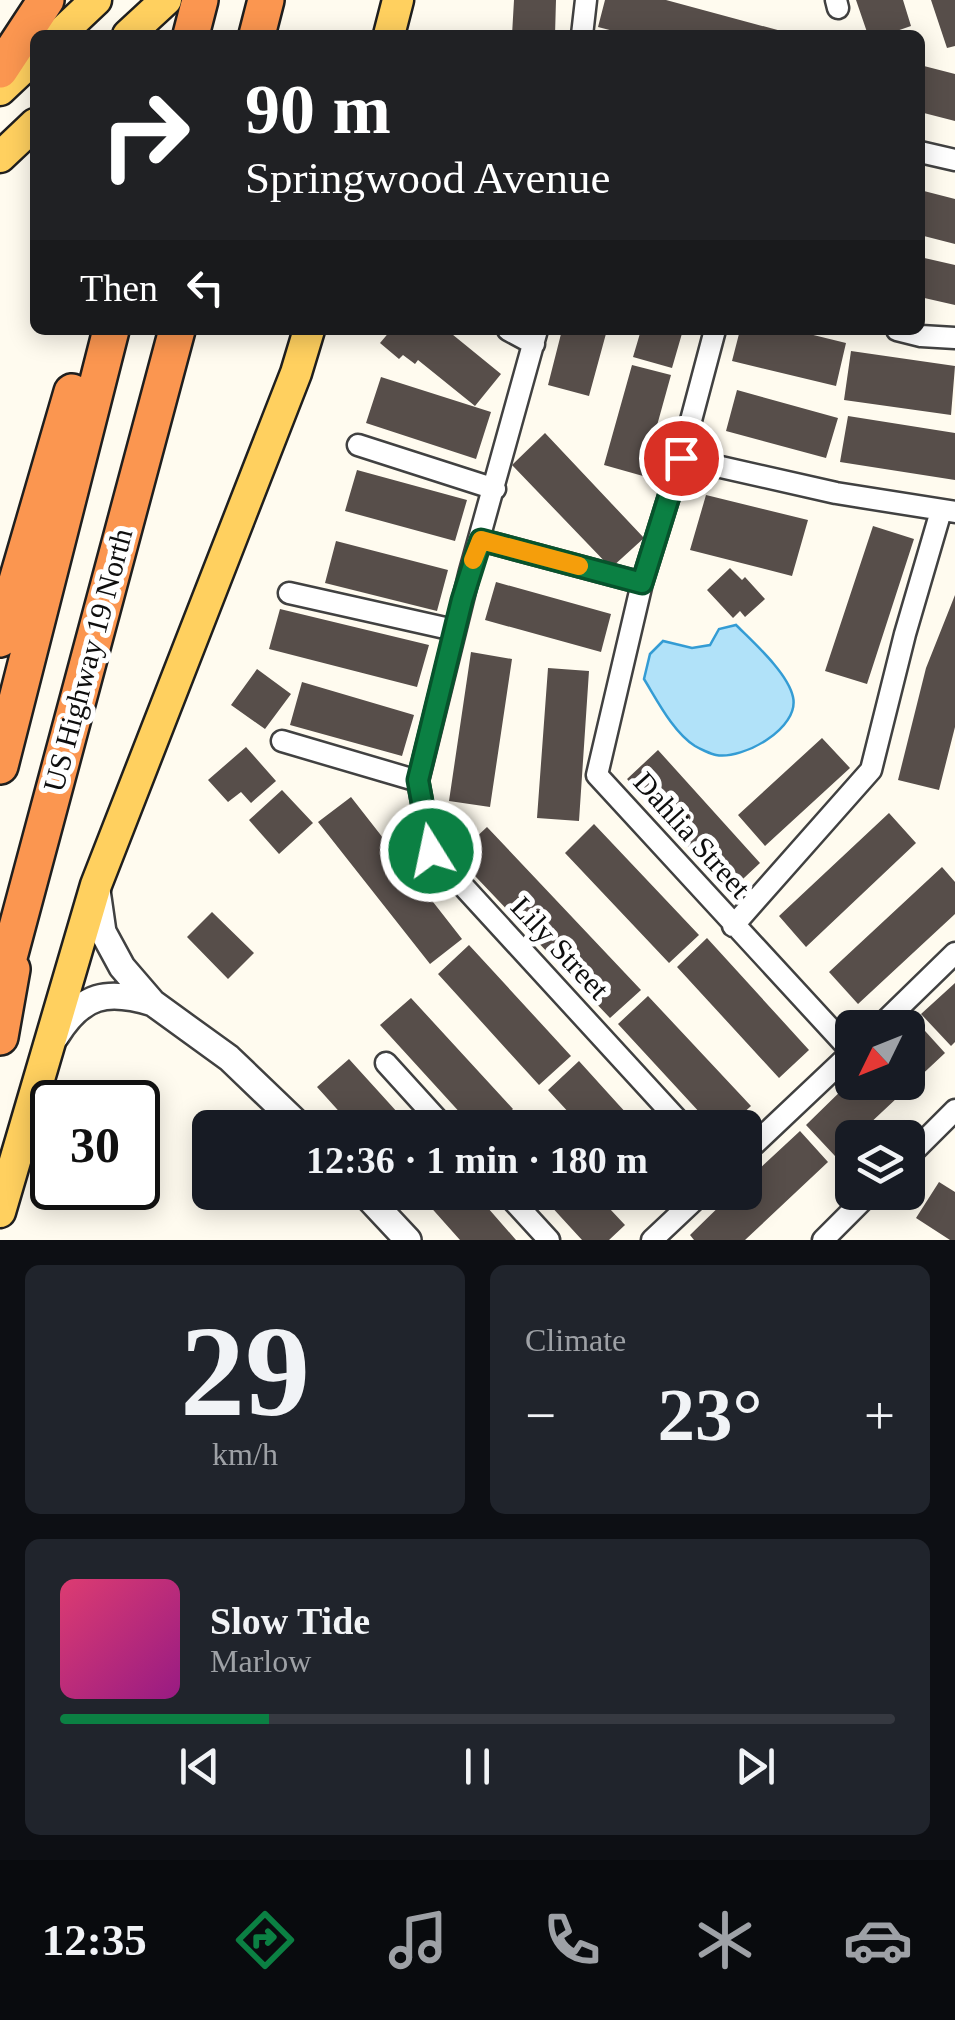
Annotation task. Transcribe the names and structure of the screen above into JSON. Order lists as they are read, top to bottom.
{
  "streets": {
    "highway": ["US Highway 19 North"],
    "street": ["Dahlia Street", "Lily Street"]
  },
  "north": "bottom left",
  "page": {
    "turn": ["90 m", "Springwood Avenue"],
    "then": "Then",
    "limit": "30",
    "trip": "12:36 · 1 min · 180 m",
    "tile": [
      ["29", "km/h"],
      "Climate"
    ],
    "heat": ["−", "23°", "+"],
    "song": ["Slow Tide", "Marlow"],
    "tabs": "12:35"
  }
}
